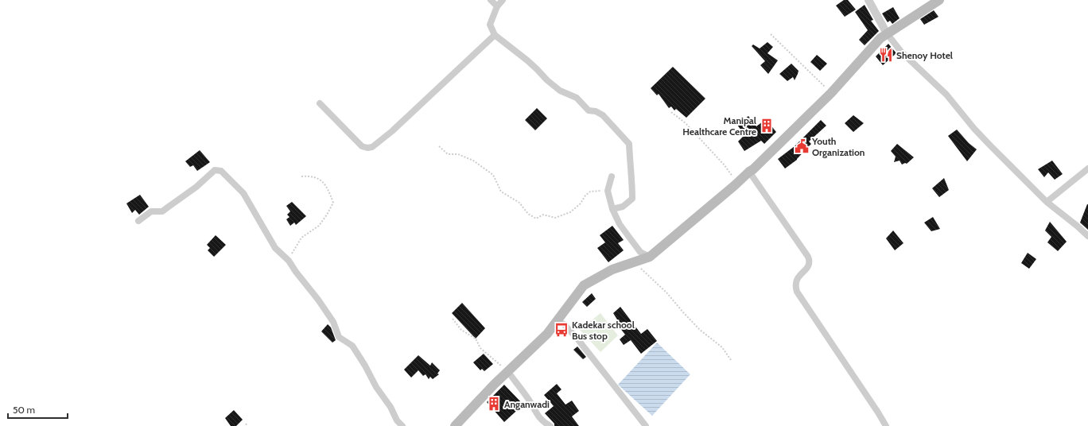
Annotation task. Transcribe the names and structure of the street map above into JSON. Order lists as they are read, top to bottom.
{
  "places": {
    "restaurant": ["Shenoy Hotel"],
    "building": ["Manipal Healthcare Centre", "Anganwadi"],
    "public building": ["Youth Organization"],
    "bus stop": ["Kadekar school Bus stop"]
  },
  "scale_bar": "50 m"
}
